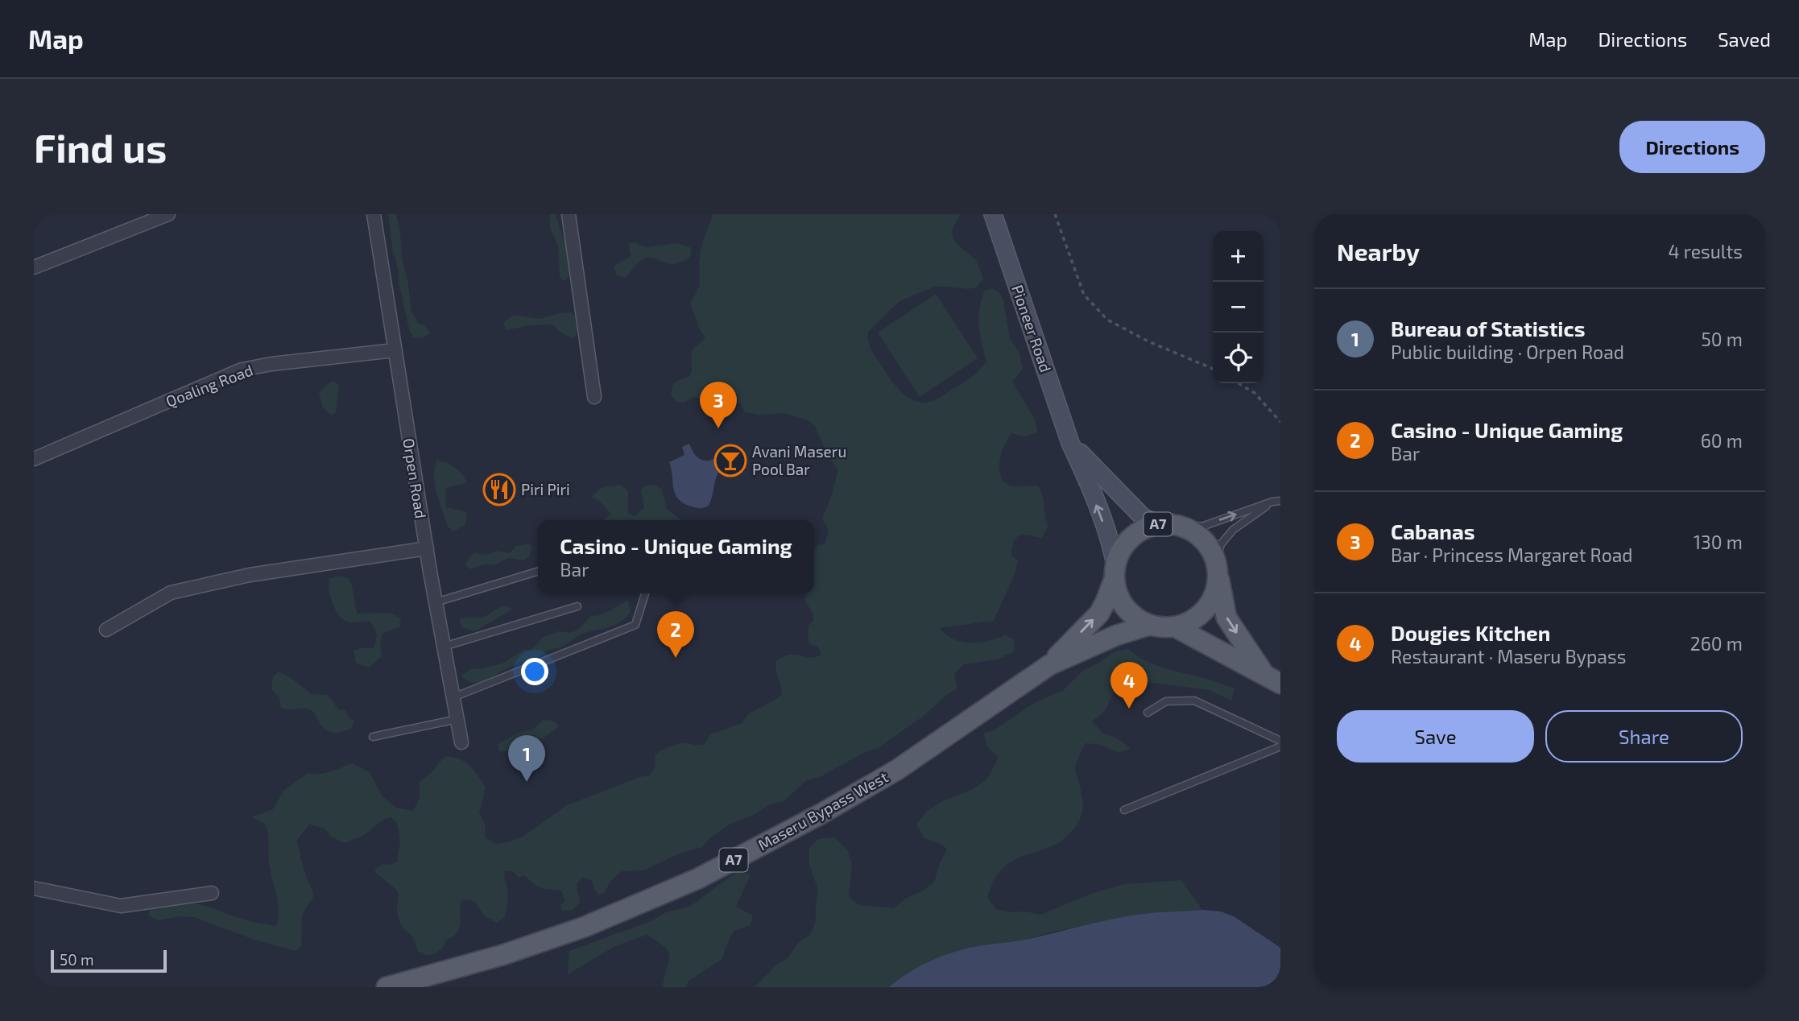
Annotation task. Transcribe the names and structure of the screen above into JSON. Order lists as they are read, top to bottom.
{
  "streets": {
    "main road": ["Pioneer Road", "A7", "Maseru Bypass West"],
    "street": ["Qoaling Road", "Orpen Road"]
  },
  "crossings": [
    ["Pioneer Road", "A7"],
    ["Qoaling Road", "Orpen Road"],
    ["A7", "Maseru Bypass West"]
  ],
  "places": {
    "bar": ["Avani Maseru Pool Bar"],
    "restaurant": ["Piri Piri"]
  },
  "scale_bar": "50 m",
  "page": {
    "header": "Map",
    "nav": ["Map", "Directions", "Saved"],
    "buttons": [
      "Directions",
      ["Save", "Share"]
    ],
    "title": "Find us",
    "heading": ["Nearby", "4 results"],
    "map_buttons": ["+", "−"],
    "list": [
      {
        "mark": "1",
        "name": "Bureau of Statistics",
        "note": "Public building · Orpen Road",
        "value": "50 m"
      },
      {
        "mark": "2",
        "name": "Casino - Unique Gaming",
        "note": "Bar",
        "value": "60 m"
      },
      {
        "mark": "3",
        "name": "Cabanas",
        "note": "Bar · Princess Margaret Road",
        "value": "130 m"
      },
      {
        "mark": "4",
        "name": "Dougies Kitchen",
        "note": "Restaurant · Maseru Bypass",
        "value": "260 m"
      }
    ],
    "pins": [
      "3",
      "2",
      "4",
      "1"
    ],
    "popup": ["Casino - Unique Gaming", "Bar"],
    "scale": "50 m"
  }
}
